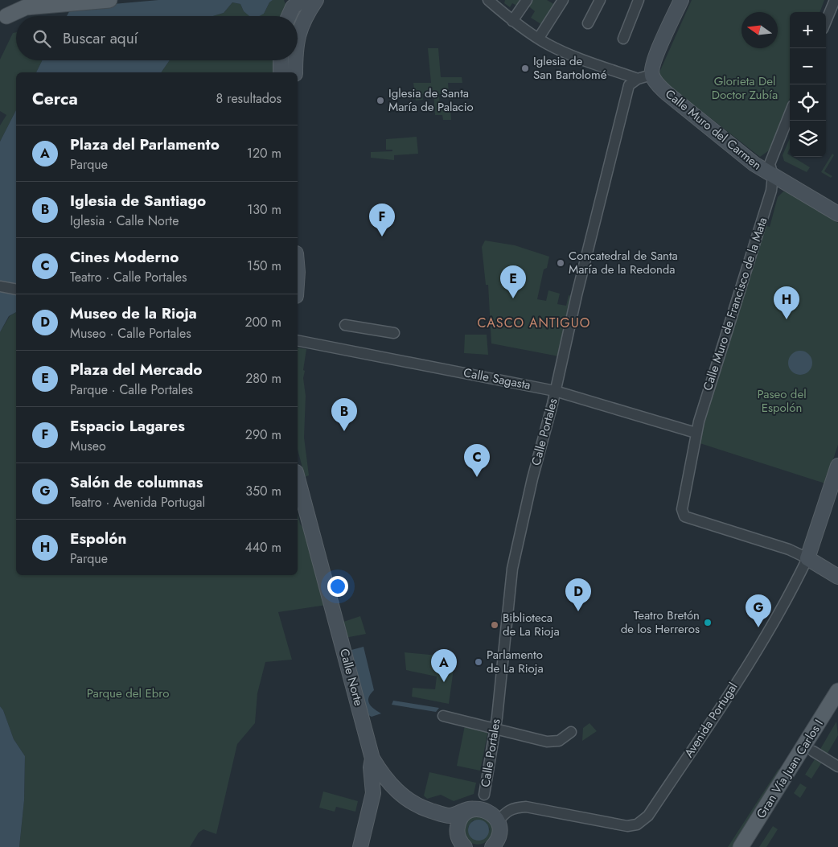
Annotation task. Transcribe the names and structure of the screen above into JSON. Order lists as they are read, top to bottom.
{
  "streets": {
    "main road": [
      "Calle Muro del Carmen",
      "Calle Norte",
      "Avenida Portugal",
      "Gran Vía Juan Carlos I"
    ],
    "street": ["Calle Muro de Francisco de la Mata", "Calle Sagasta", "Calle Portales"]
  },
  "crossings": [
    ["Calle Muro del Carmen", "Calle Muro de Francisco de la Mata"],
    ["Calle Muro de Francisco de la Mata", "Calle Sagasta"],
    ["Calle Muro de Francisco de la Mata", "Avenida Portugal"],
    ["Calle Sagasta", "Calle Portales"]
  ],
  "districts": ["CASCO ANTIGUO"],
  "parks": ["Glorieta Del Doctor Zubía", "Paseo del Espolón", "Parque del Ebro"],
  "places": [
    "Iglesia de San Bartolomé",
    "Iglesia de Santa María de Palacio",
    "Concatedral de Santa María de la Redonda",
    "Teatro Bretón de los Herreros",
    "Biblioteca de La Rioja",
    "Parlamento de La Rioja"
  ],
  "north": "left",
  "page": {
    "map_buttons": ["+", "−"],
    "search": "Buscar aquí",
    "heading": ["Cerca", "8 resultados"],
    "list": [
      {
        "mark": "A",
        "name": "Plaza del Parlamento",
        "note": "Parque",
        "value": "120 m"
      },
      {
        "mark": "B",
        "name": "Iglesia de Santiago",
        "note": "Iglesia · Calle Norte",
        "value": "130 m"
      },
      {
        "mark": "C",
        "name": "Cines Moderno",
        "note": "Teatro · Calle Portales",
        "value": "150 m"
      },
      {
        "mark": "D",
        "name": "Museo de la Rioja",
        "note": "Museo · Calle Portales",
        "value": "200 m"
      },
      {
        "mark": "E",
        "name": "Plaza del Mercado",
        "note": "Parque · Calle Portales",
        "value": "280 m"
      },
      {
        "mark": "F",
        "name": "Espacio Lagares",
        "note": "Museo",
        "value": "290 m"
      },
      {
        "mark": "G",
        "name": "Salón de columnas",
        "note": "Teatro · Avenida Portugal",
        "value": "350 m"
      },
      {
        "mark": "H",
        "name": "Espolón",
        "note": "Parque",
        "value": "440 m"
      }
    ],
    "pins": [
      "F",
      "E",
      "H",
      "B",
      "C",
      "D",
      "G",
      "A"
    ]
  }
}
